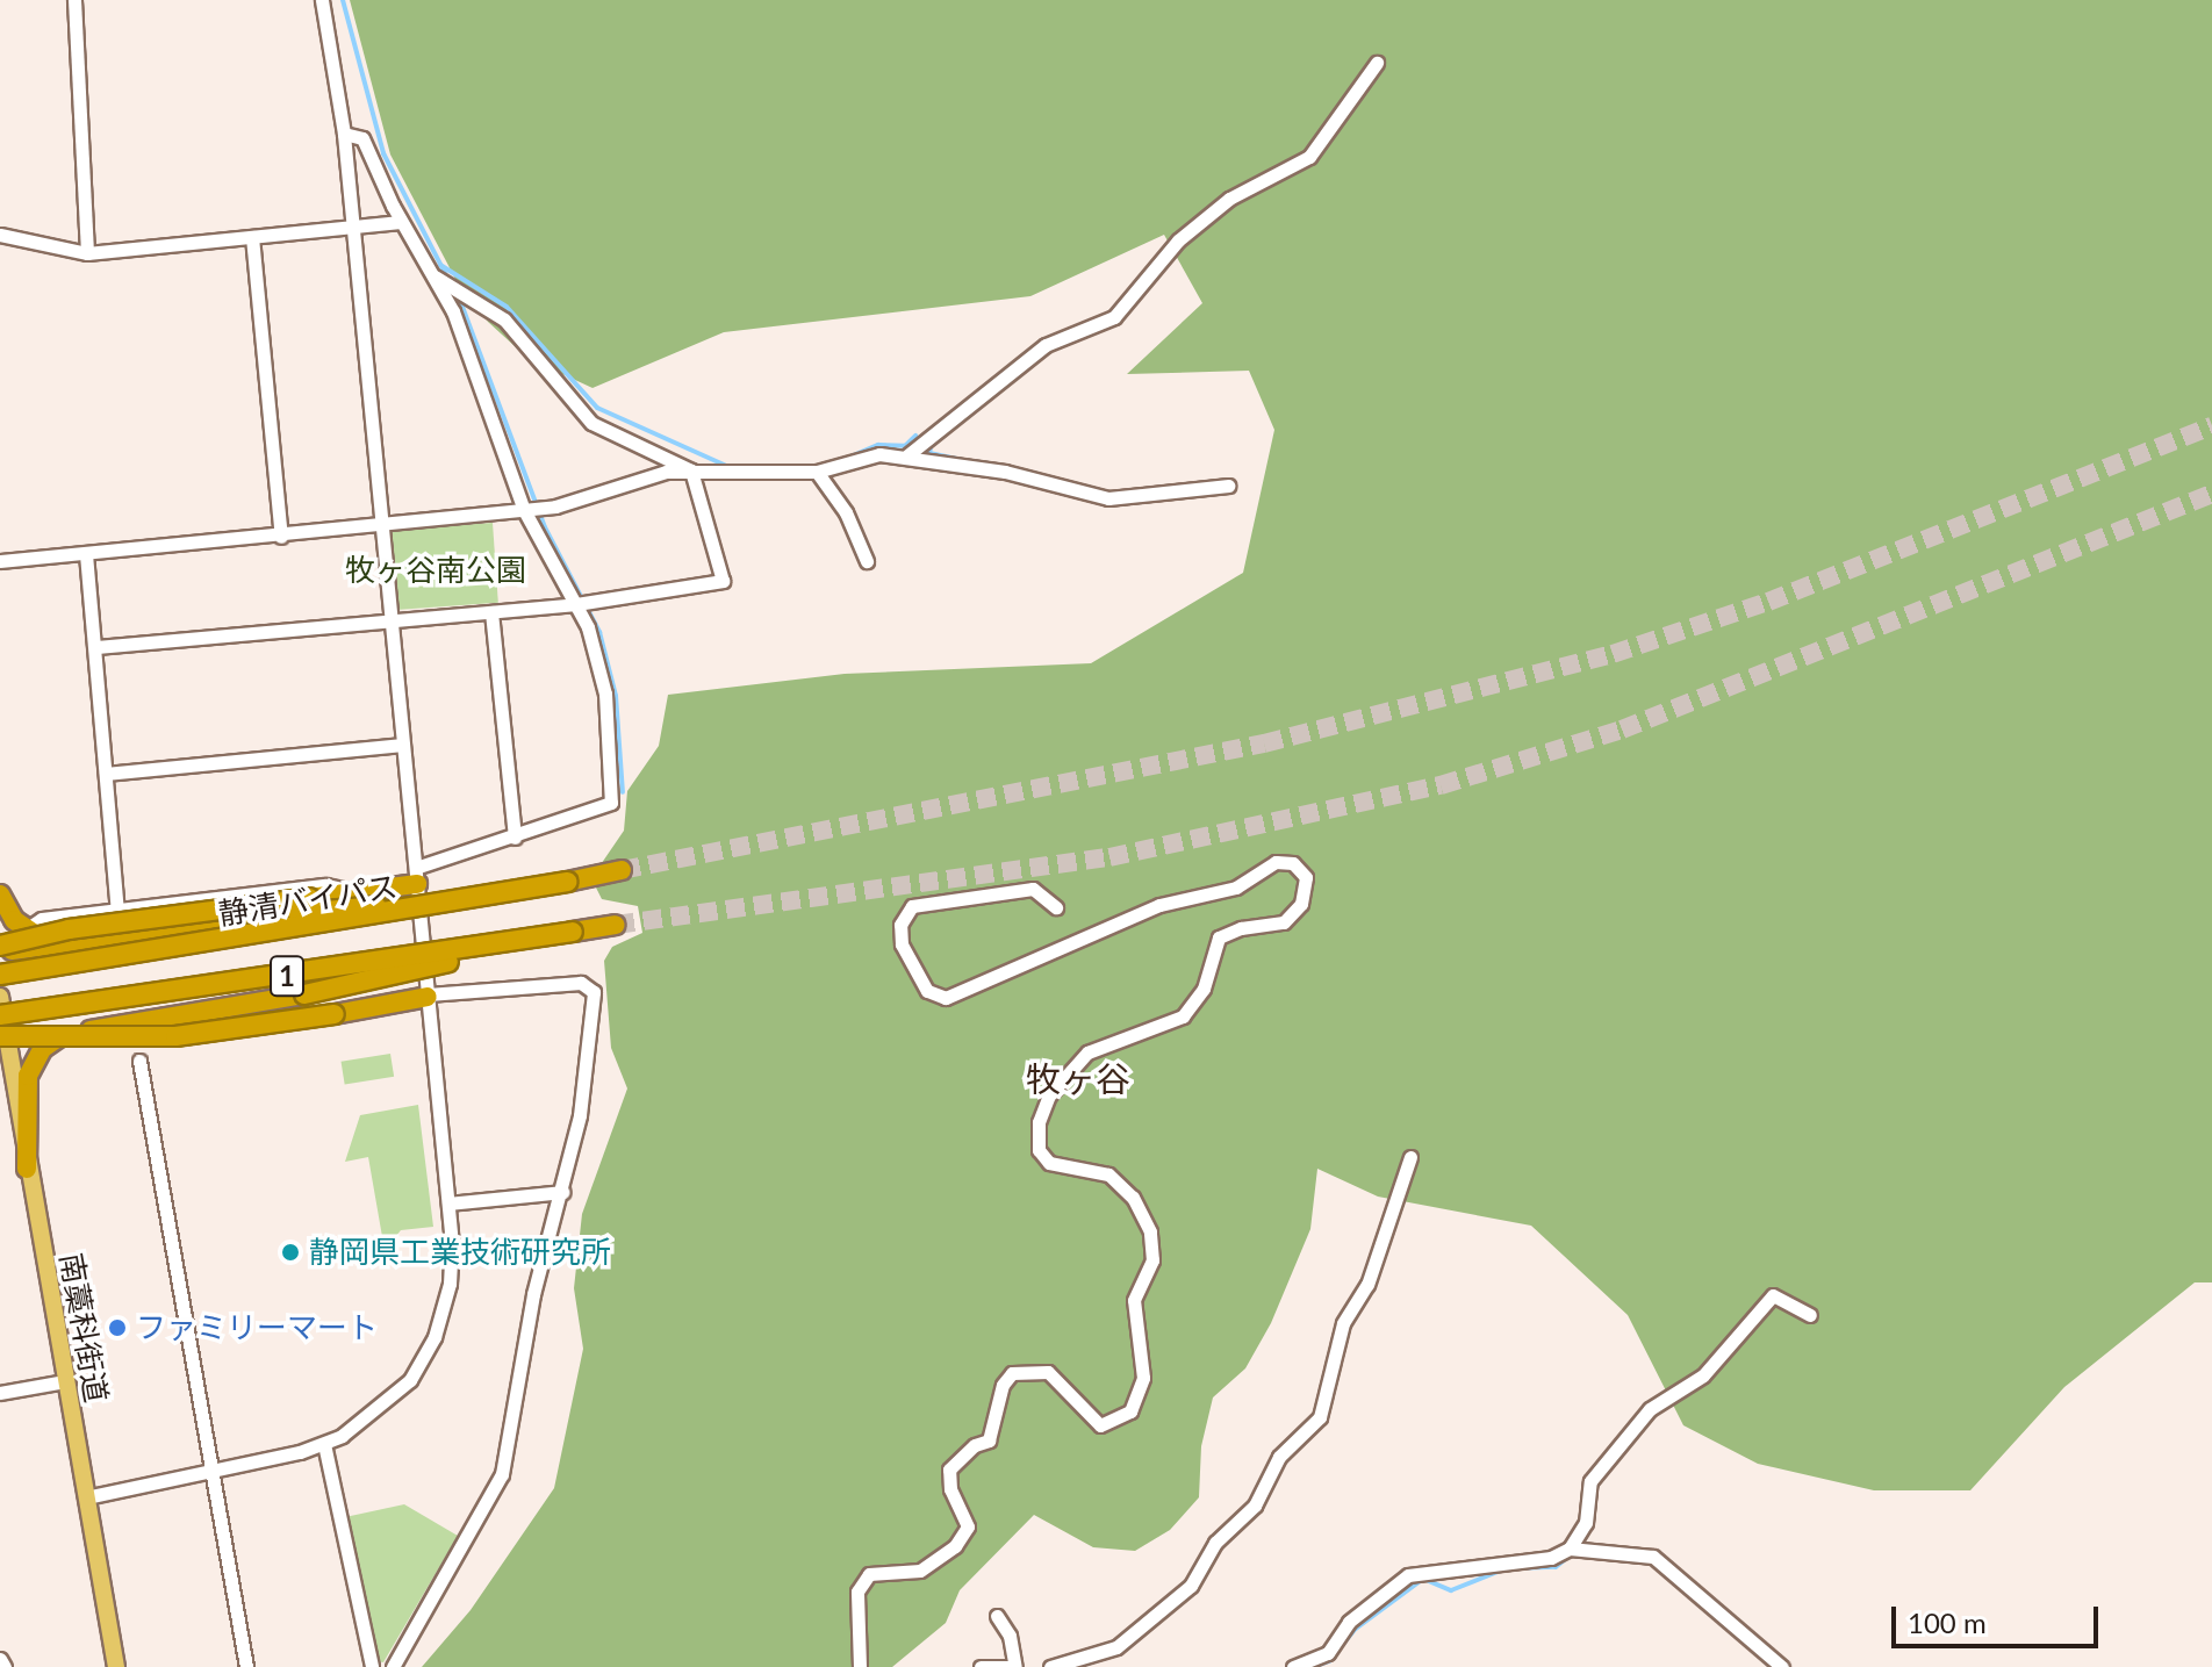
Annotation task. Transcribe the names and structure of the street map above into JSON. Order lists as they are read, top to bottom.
{
  "streets": {
    "highway": ["静清バイパス", "1"],
    "main road": ["南藁科街道"]
  },
  "crossings": [
    ["静清バイパス", "1"],
    ["1", "南藁科街道"]
  ],
  "districts": ["牧ヶ谷"],
  "parks": ["牧ヶ谷南公園"],
  "places": ["静岡県工業技術研究所", "ファミリーマート"],
  "scale_bar": "100 m"
}
